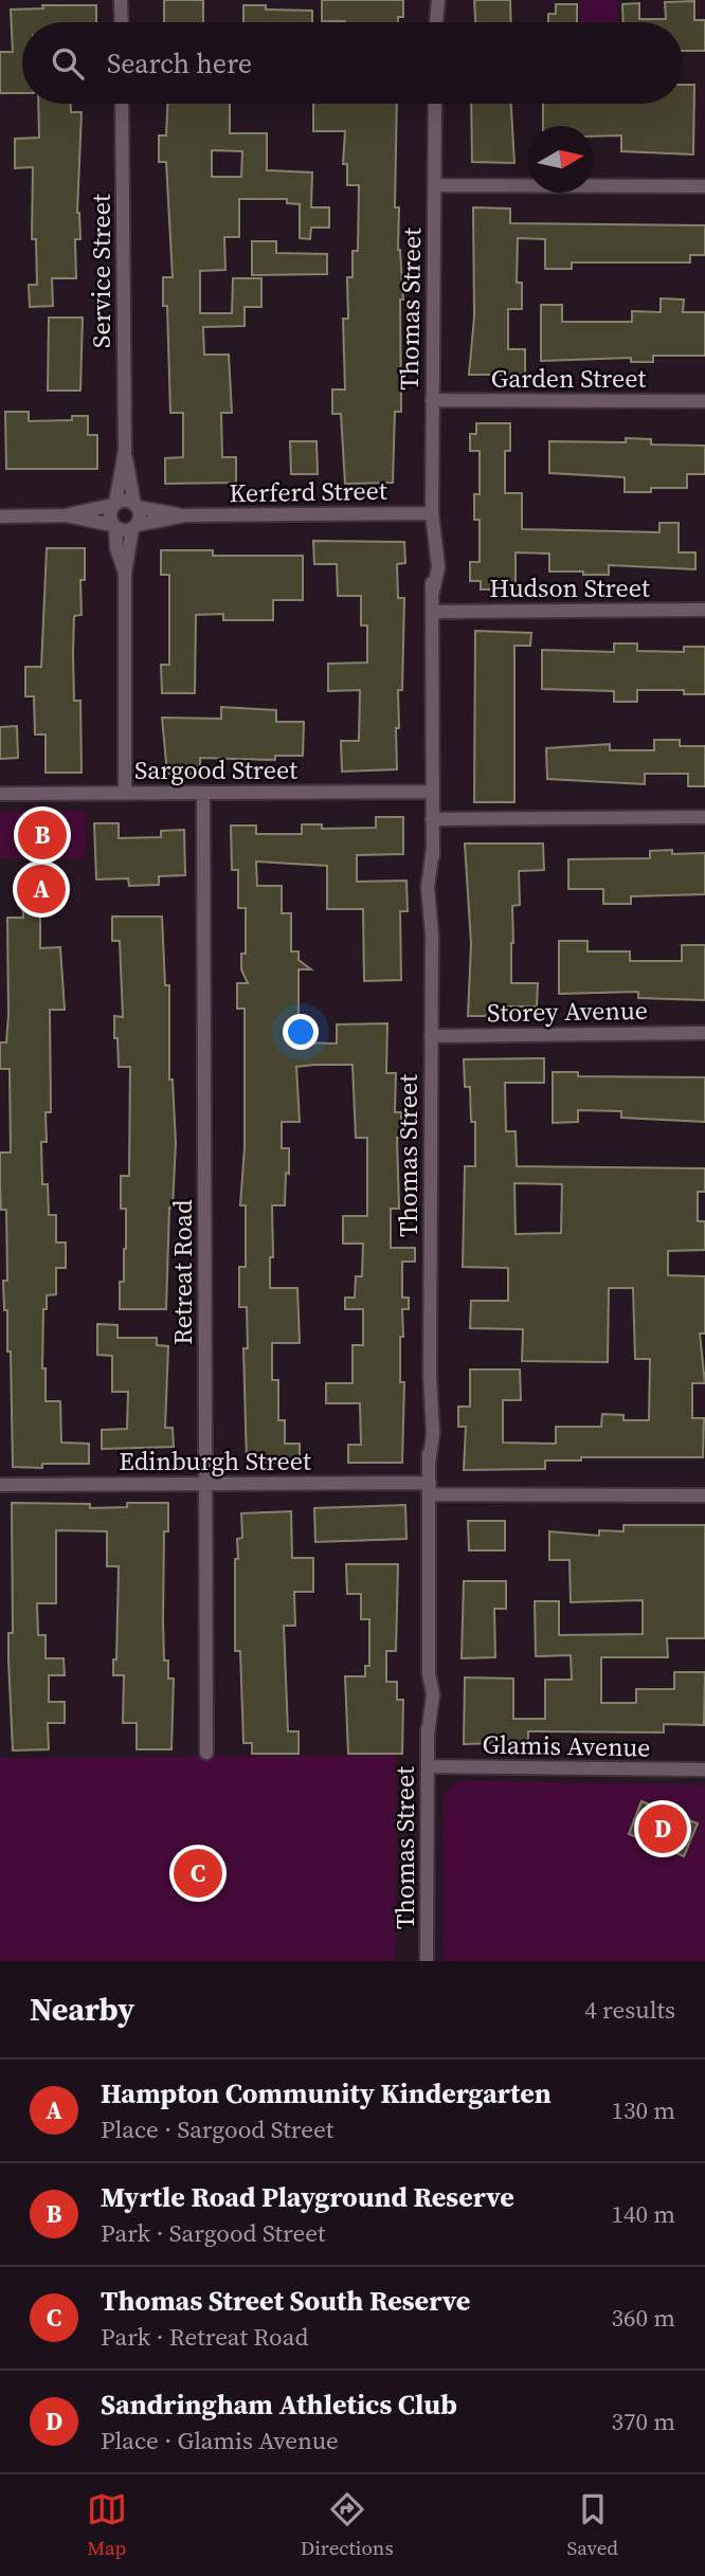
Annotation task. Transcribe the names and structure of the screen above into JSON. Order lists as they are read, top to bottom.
{
  "streets": {
    "street": [
      "Service Street",
      "Thomas Street",
      "Garden Street",
      "Kerferd Street",
      "Hudson Street",
      "Sargood Street",
      "Storey Avenue",
      "Retreat Road",
      "Edinburgh Street",
      "Glamis Avenue"
    ]
  },
  "crossings": [
    ["Service Street", "Kerferd Street"],
    ["Thomas Street", "Garden Street"],
    ["Thomas Street", "Kerferd Street"],
    ["Thomas Street", "Hudson Street"],
    ["Thomas Street", "Sargood Street"],
    ["Thomas Street", "Storey Avenue"],
    ["Thomas Street", "Edinburgh Street"],
    ["Thomas Street", "Glamis Avenue"],
    ["Sargood Street", "Retreat Road"],
    ["Retreat Road", "Edinburgh Street"]
  ],
  "north": "right",
  "page": {
    "search": "Search here",
    "pins": [
      "B",
      "A",
      "D",
      "C"
    ],
    "heading": ["Nearby", "4 results"],
    "list": [
      {
        "mark": "A",
        "name": "Hampton Community Kindergarten",
        "note": "Place · Sargood Street",
        "value": "130 m"
      },
      {
        "mark": "B",
        "name": "Myrtle Road Playground Reserve",
        "note": "Park · Sargood Street",
        "value": "140 m"
      },
      {
        "mark": "C",
        "name": "Thomas Street South Reserve",
        "note": "Park · Retreat Road",
        "value": "360 m"
      },
      {
        "mark": "D",
        "name": "Sandringham Athletics Club",
        "note": "Place · Glamis Avenue",
        "value": "370 m"
      }
    ],
    "nav": ["Map", "Directions", "Saved"]
  }
}
